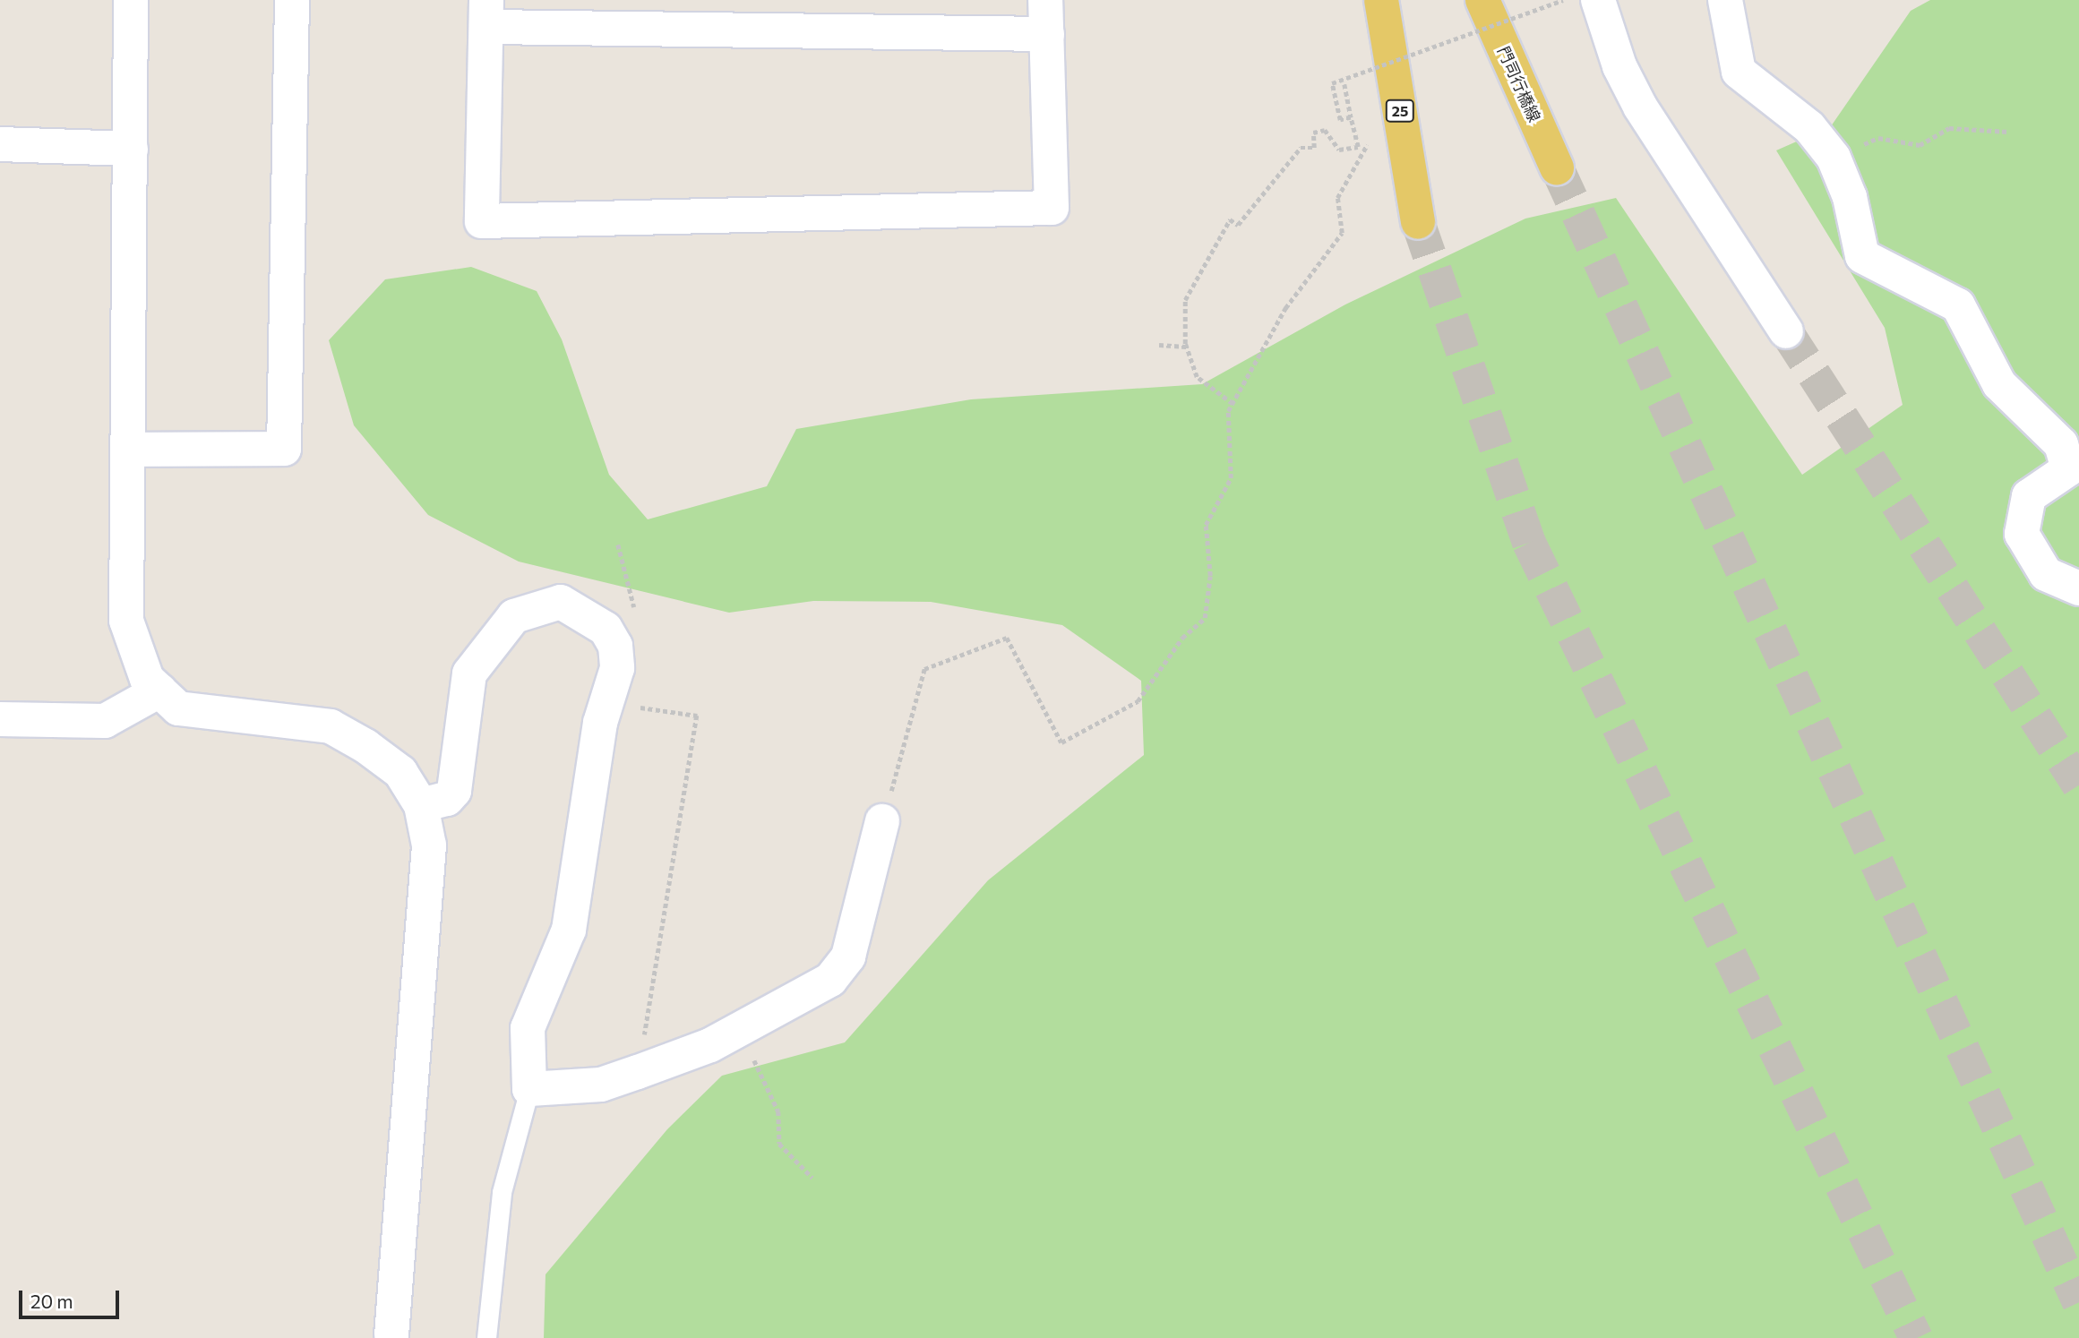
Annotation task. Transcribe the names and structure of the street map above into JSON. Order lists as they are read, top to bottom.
{
  "streets": {
    "main road": ["門司行橋線", "25"]
  },
  "scale_bar": "20 m"
}
